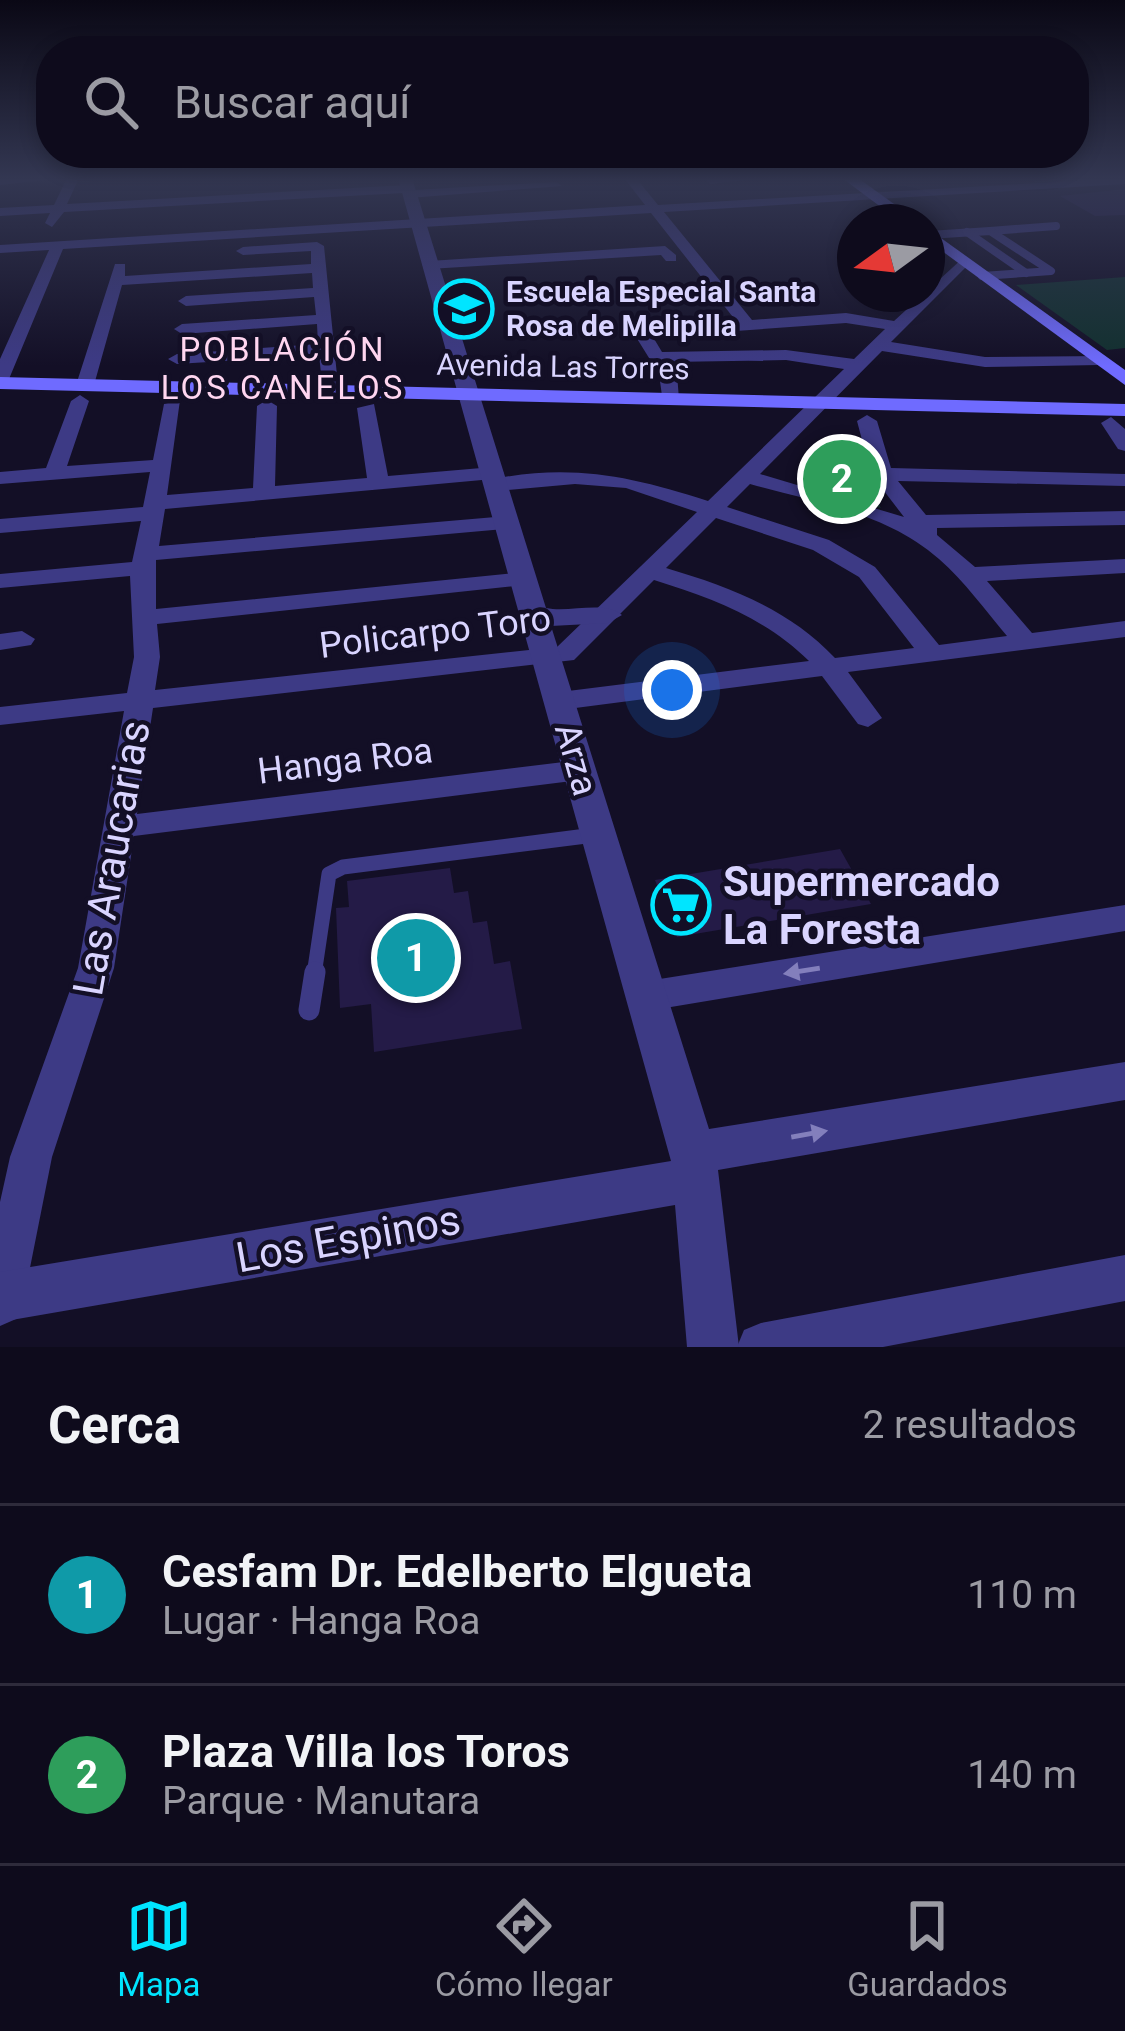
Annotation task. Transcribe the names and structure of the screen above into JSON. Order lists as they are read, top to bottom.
{
  "streets": {
    "main road": ["Avenida Las Torres"],
    "street": [
      "Policarpo Toro",
      "Arza",
      "Hanga Roa",
      "Las Araucarias",
      "Los Espinos"
    ]
  },
  "crossings": [
    ["Avenida Las Torres", "Policarpo Toro"],
    ["Avenida Las Torres", "Arza"],
    ["Avenida Las Torres", "Las Araucarias"],
    ["Policarpo Toro", "Arza"],
    ["Policarpo Toro", "Las Araucarias"],
    ["Arza", "Hanga Roa"],
    ["Arza", "Los Espinos"],
    ["Hanga Roa", "Las Araucarias"],
    ["Las Araucarias", "Los Espinos"]
  ],
  "districts": ["POBLACIÓN LOS CANELOS"],
  "places": {
    "school or university": ["Escuela Especial Santa Rosa de Melipilla"],
    "supermarket": ["Supermercado La Foresta"]
  },
  "north": "left",
  "page": {
    "search": "Buscar aquí",
    "pins": ["2", "1"],
    "heading": ["Cerca", "2 resultados"],
    "list": [
      {
        "mark": "1",
        "name": "Cesfam Dr. Edelberto Elgueta",
        "note": "Lugar · Hanga Roa",
        "value": "110 m"
      },
      {
        "mark": "2",
        "name": "Plaza Villa los Toros",
        "note": "Parque · Manutara",
        "value": "140 m"
      }
    ],
    "nav": ["Mapa", "Cómo llegar", "Guardados"]
  }
}
